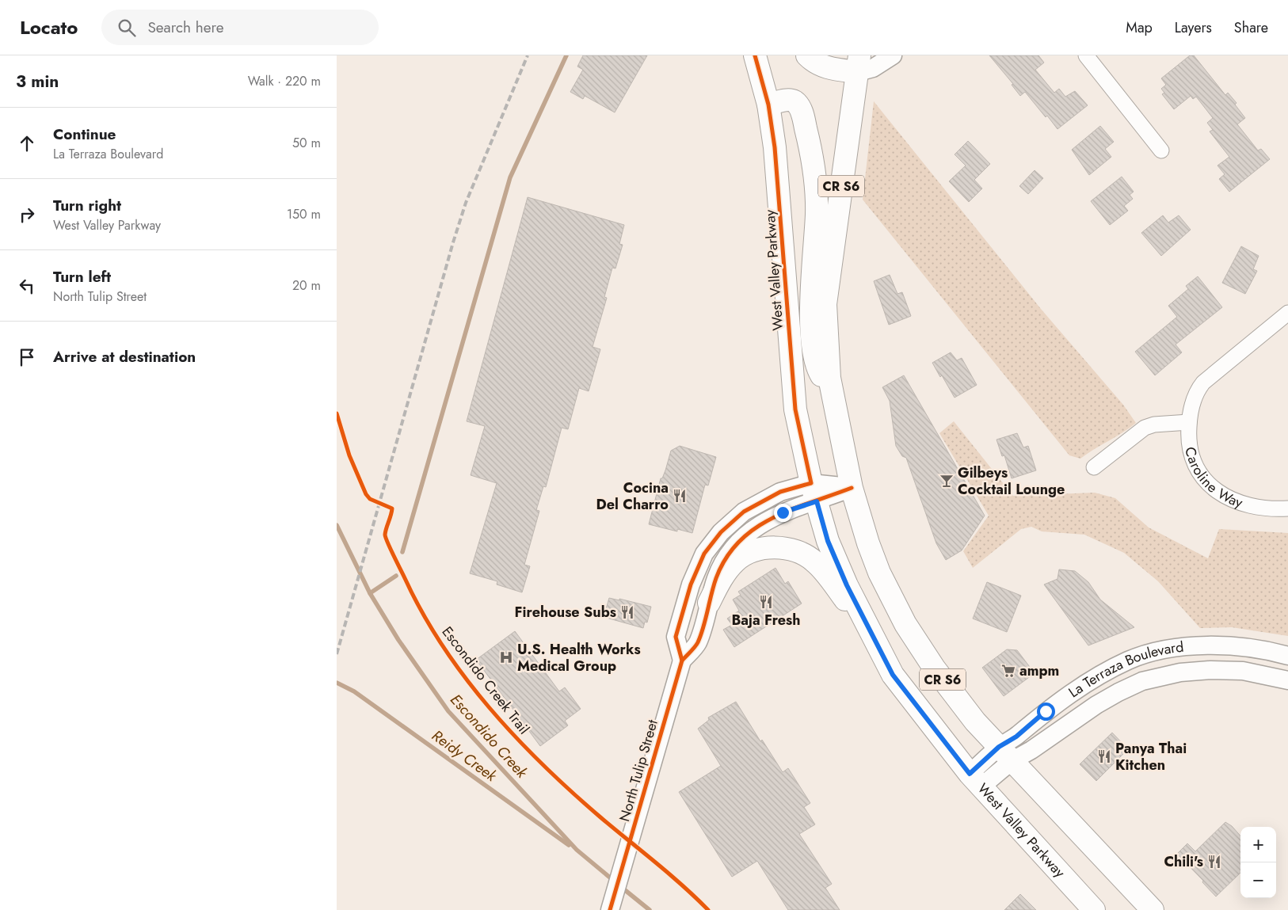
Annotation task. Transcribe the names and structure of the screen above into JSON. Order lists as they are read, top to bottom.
{
  "streets": {
    "main road": ["CR S6", "West Valley Parkway"],
    "street": ["Caroline Way", "La Terraza Boulevard", "North Tulip Street"],
    "cycle path": ["Escondido Creek Trail"]
  },
  "crossings": [
    ["CR S6", "La Terraza Boulevard"],
    ["CR S6", "North Tulip Street"],
    ["West Valley Parkway", "La Terraza Boulevard"],
    ["West Valley Parkway", "North Tulip Street"]
  ],
  "water": ["Escondido Creek", "Reidy Creek"],
  "places": {
    "bar": ["Gilbeys Cocktail Lounge"],
    "restaurant": [
      "Cocina Del Charro",
      "Baja Fresh",
      "Firehouse Subs",
      "Panya Thai Kitchen",
      "Chili's"
    ],
    "hospital": ["U.S. Health Works Medical Group"],
    "supermarket": ["ampm"]
  },
  "page": {
    "header": "Locato",
    "search": "Search here",
    "nav": ["Map", "Layers", "Share"],
    "heading": ["3 min", "Walk · 220 m"],
    "list": [
      ["Continue", "La Terraza Boulevard", "50 m"],
      ["Turn right", "West Valley Parkway", "150 m"],
      ["Turn left", "North Tulip Street", "20 m"],
      "Arrive at destination"
    ],
    "map_buttons": ["+", "−"]
  }
}
